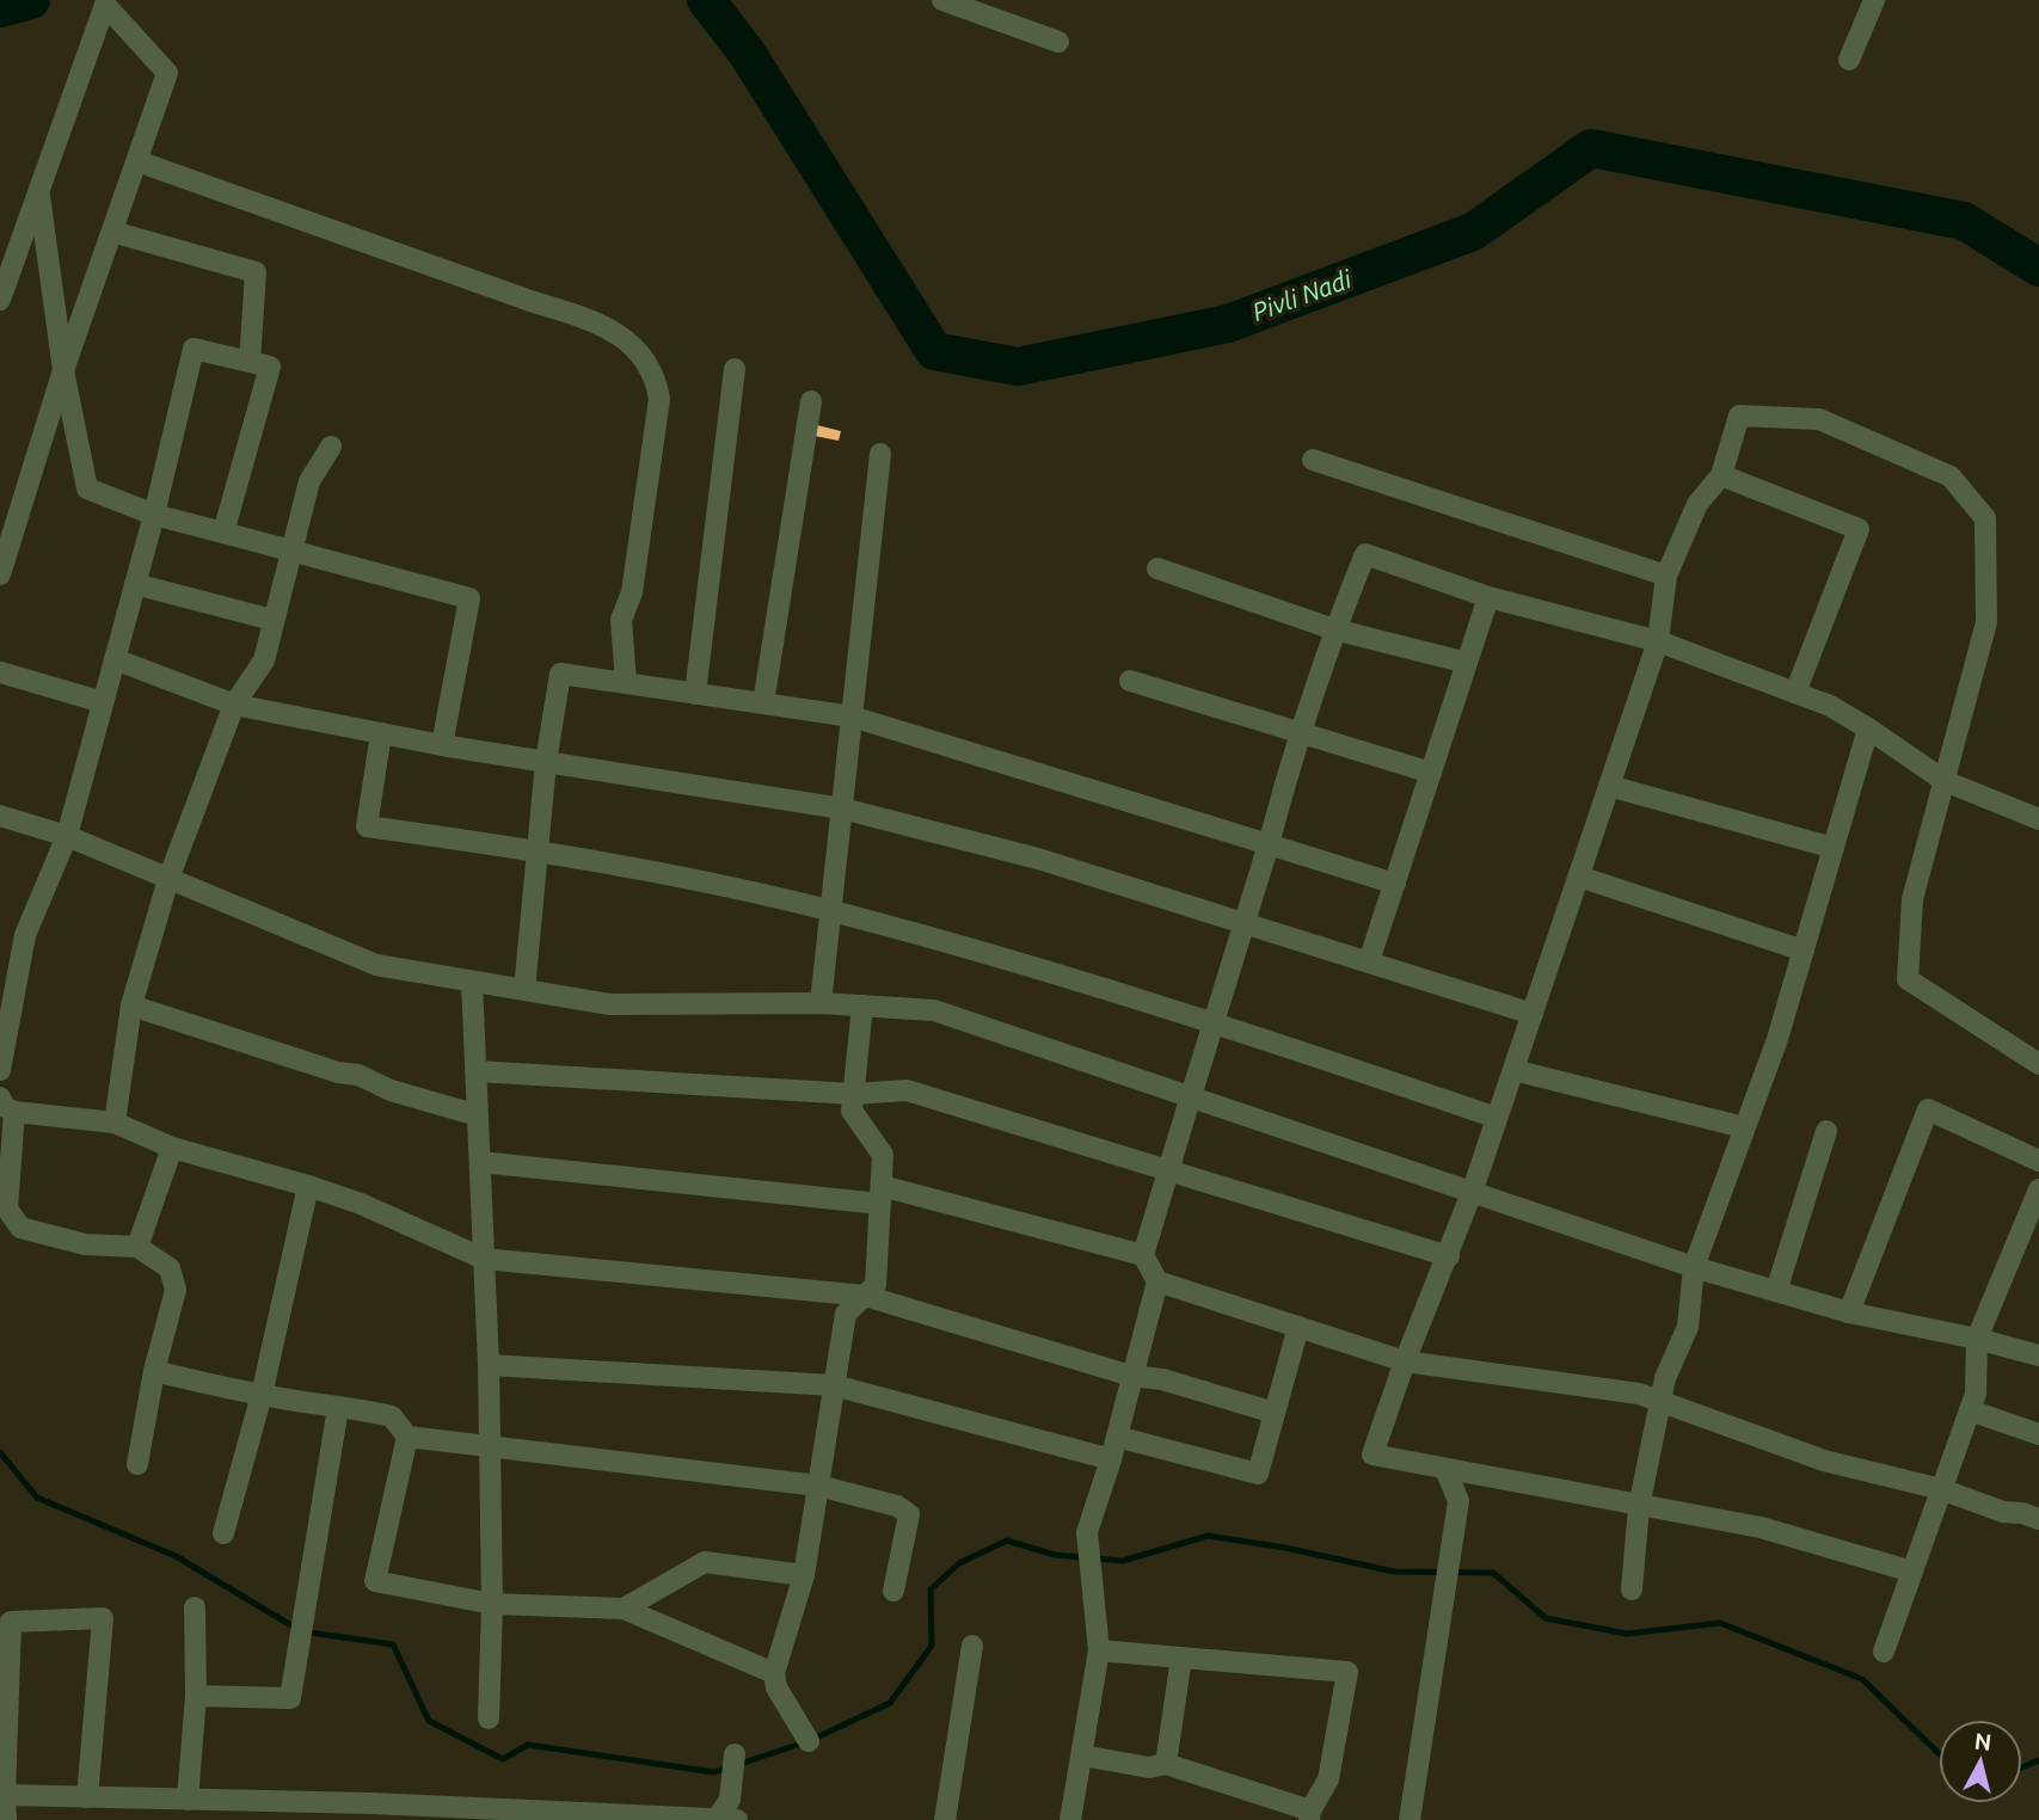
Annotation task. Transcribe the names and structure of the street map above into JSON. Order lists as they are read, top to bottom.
{
  "water": ["Pivli Nadi"],
  "north": "top"
}
